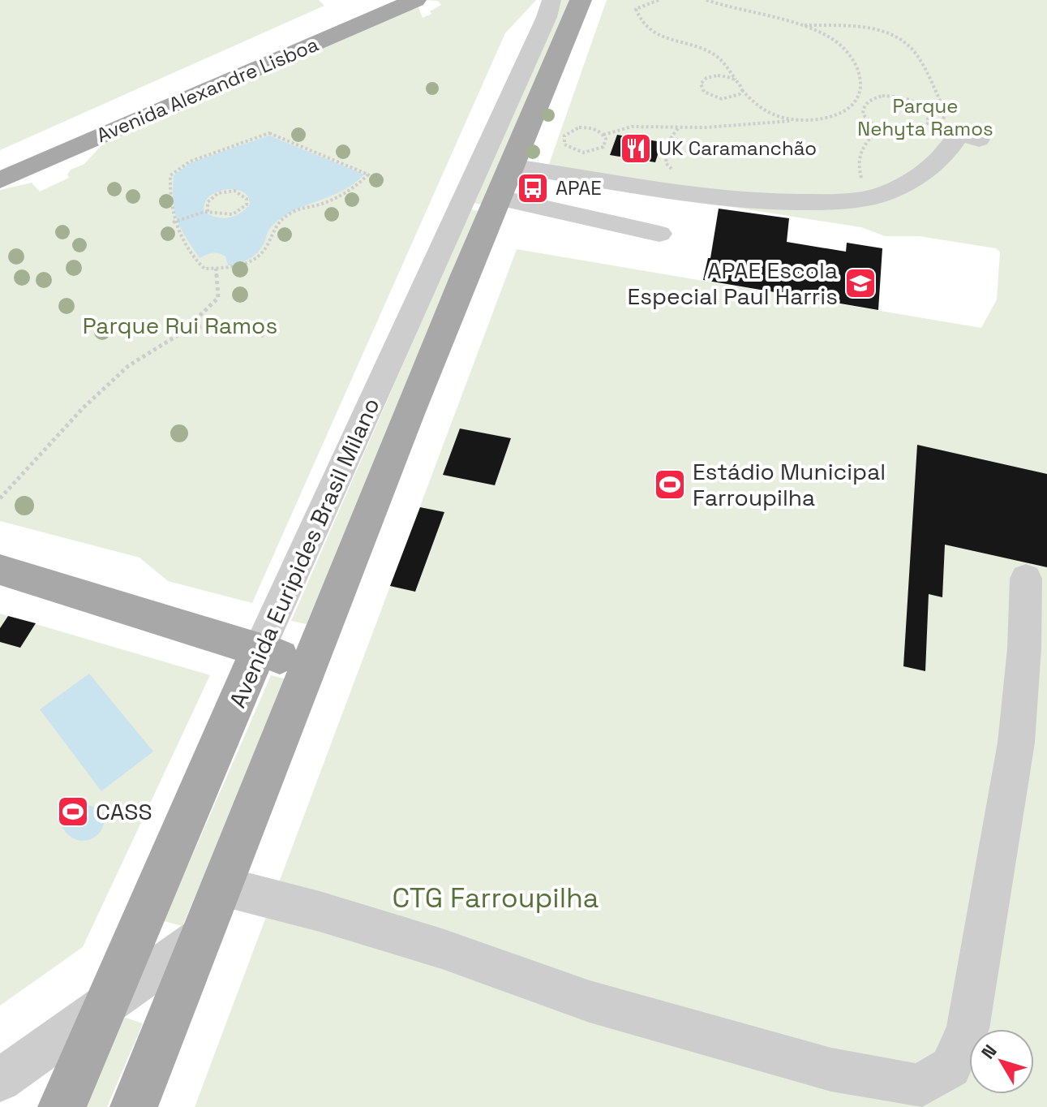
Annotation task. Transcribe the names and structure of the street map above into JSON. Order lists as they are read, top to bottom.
{
  "streets": {
    "main road": ["Avenida Alexandre Lisboa", "Avenida Euripides Brasil Milano"]
  },
  "parks": ["Parque Nehyta Ramos", "Parque Rui Ramos", "CTG Farroupilha"],
  "places": {
    "restaurant": ["UK Caramanchão"],
    "bus stop": ["APAE"],
    "school or university": ["APAE Escola Especial Paul Harris"],
    "sports": ["Estádio Municipal Farroupilha", "CASS"]
  },
  "north": "top left"
}
